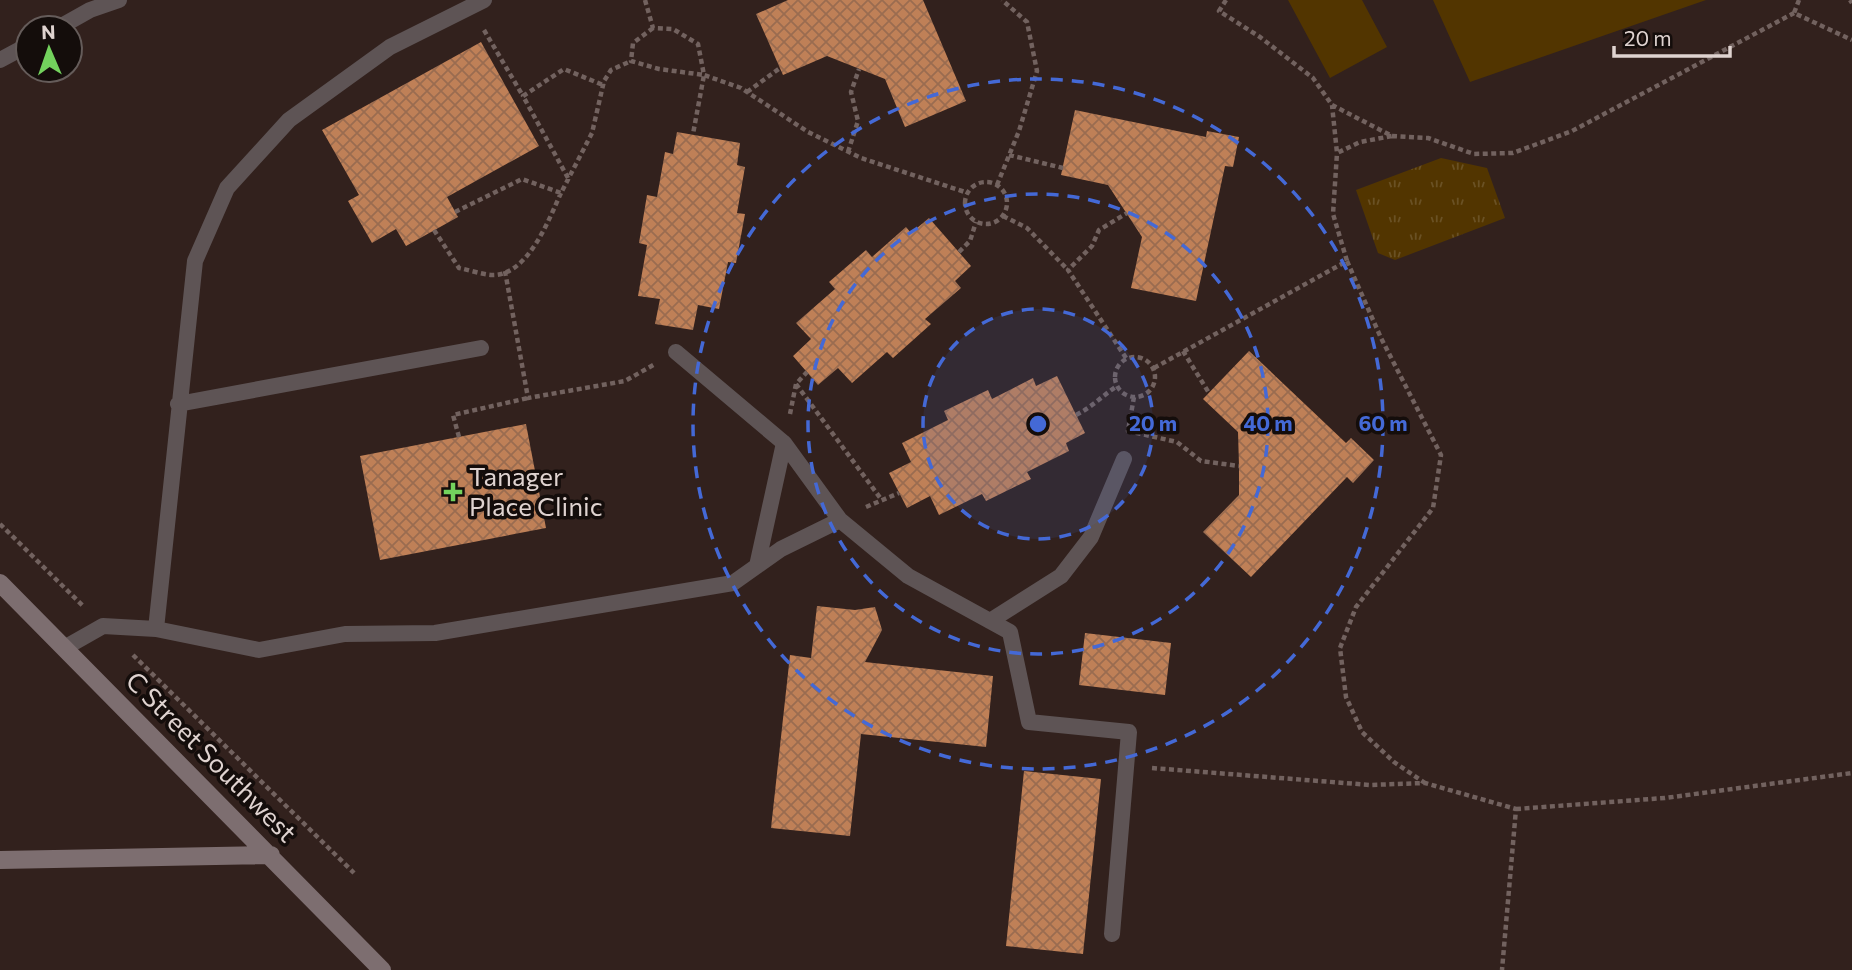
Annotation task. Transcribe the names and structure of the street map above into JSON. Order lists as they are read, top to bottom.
{
  "streets": {
    "main road": ["C Street Southwest"]
  },
  "places": {
    "health": ["Tanager Place Clinic"]
  },
  "scale_bar": "20 m",
  "north": "top",
  "rings": ["20 m", "40 m", "60 m"]
}
